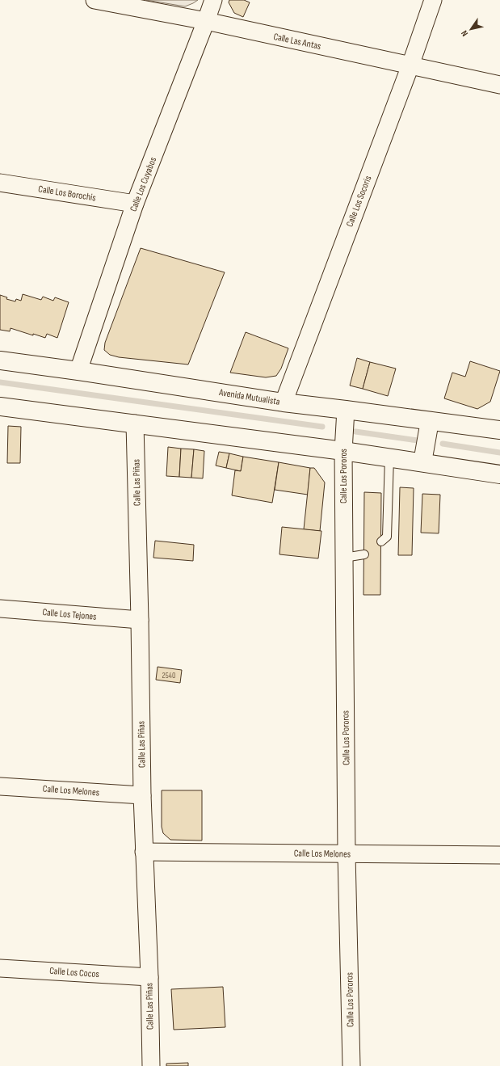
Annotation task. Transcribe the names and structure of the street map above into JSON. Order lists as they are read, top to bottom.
{
  "streets": {
    "main road": ["Avenida Mutualista"],
    "street": [
      "Calle Las Antas",
      "Calle Los Cuyabos",
      "Calle Los Borochis",
      "Calle Los Socoris",
      "Calle Los Pororos",
      "Calle Las Piñas",
      "Calle Los Tejones",
      "Calle Los Melones",
      "Calle Los Cocos"
    ]
  },
  "crossings": [
    ["Calle Las Antas", "Calle Los Cuyabos"],
    ["Calle Las Antas", "Calle Los Socoris"],
    ["Calle Los Cuyabos", "Calle Los Borochis"],
    ["Calle Los Cuyabos", "Avenida Mutualista"],
    ["Calle Los Socoris", "Avenida Mutualista"],
    ["Avenida Mutualista", "Calle Los Pororos"],
    ["Calle Los Pororos", "Calle Los Melones"],
    ["Calle Las Piñas", "Calle Los Tejones"],
    ["Calle Las Piñas", "Calle Los Melones"],
    ["Calle Las Piñas", "Calle Los Cocos"]
  ],
  "house_numbers": ["2540"],
  "north": "bottom left"
}
